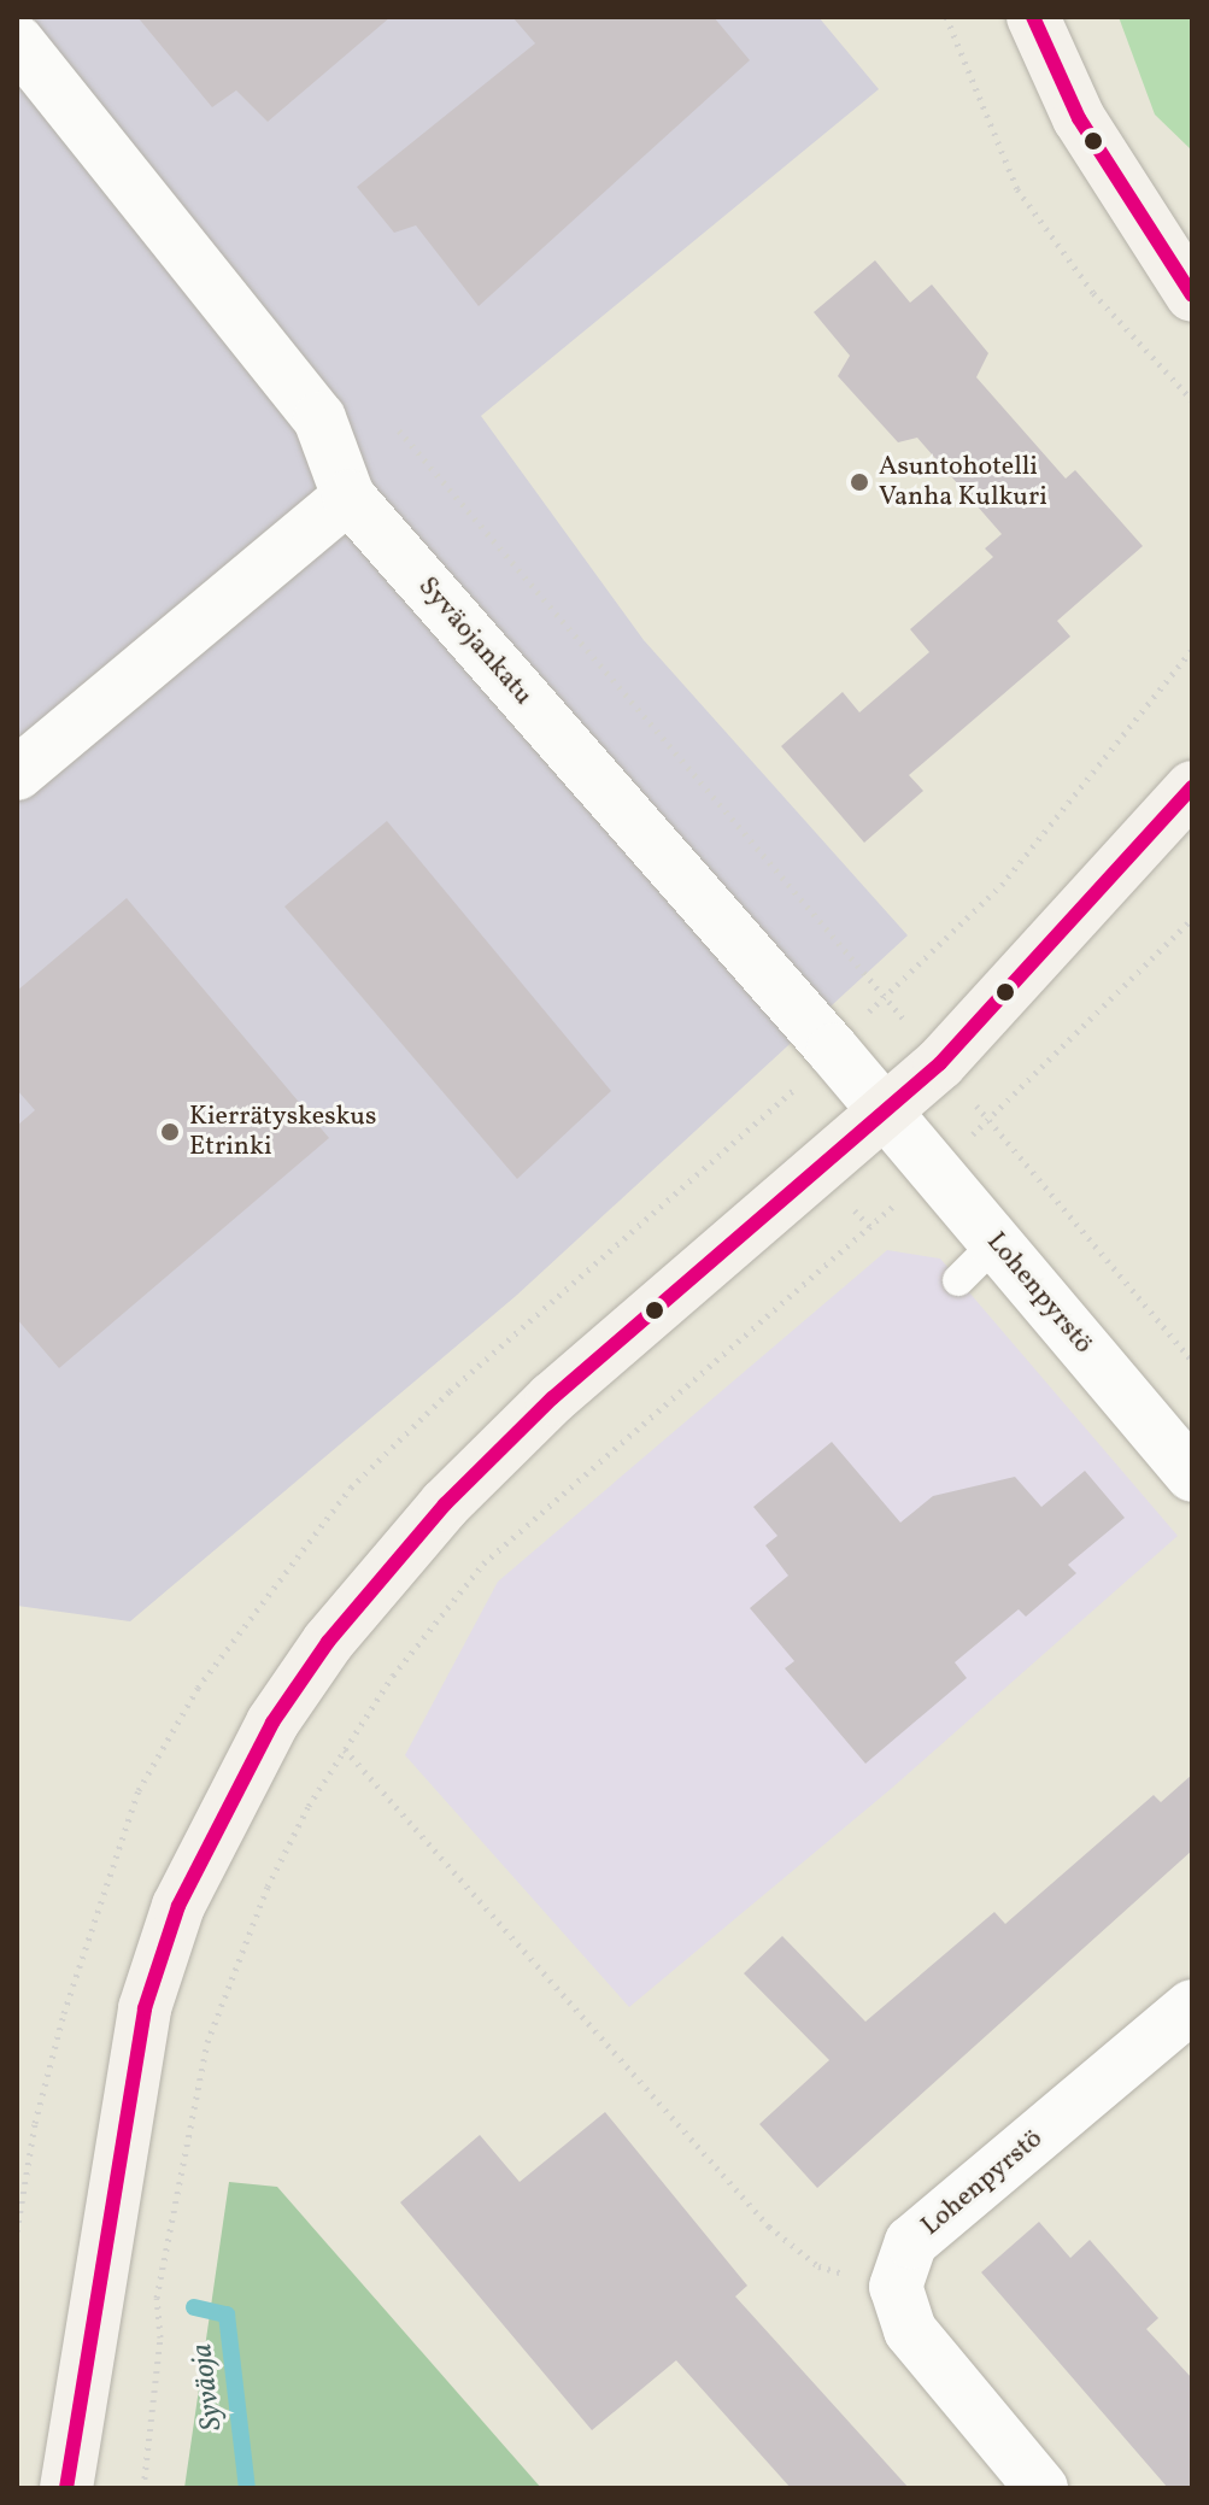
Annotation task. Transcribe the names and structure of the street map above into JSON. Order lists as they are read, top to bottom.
{
  "streets": {
    "street": ["Syväojankatu", "Lohenpyrstö"]
  },
  "crossings": [
    ["Syväojankatu", "Lohenpyrstö"]
  ],
  "water": ["Syväoja"],
  "places": ["Asuntohotelli Vanha Kulkuri", "Kierrätyskeskus Etrinki"]
}
